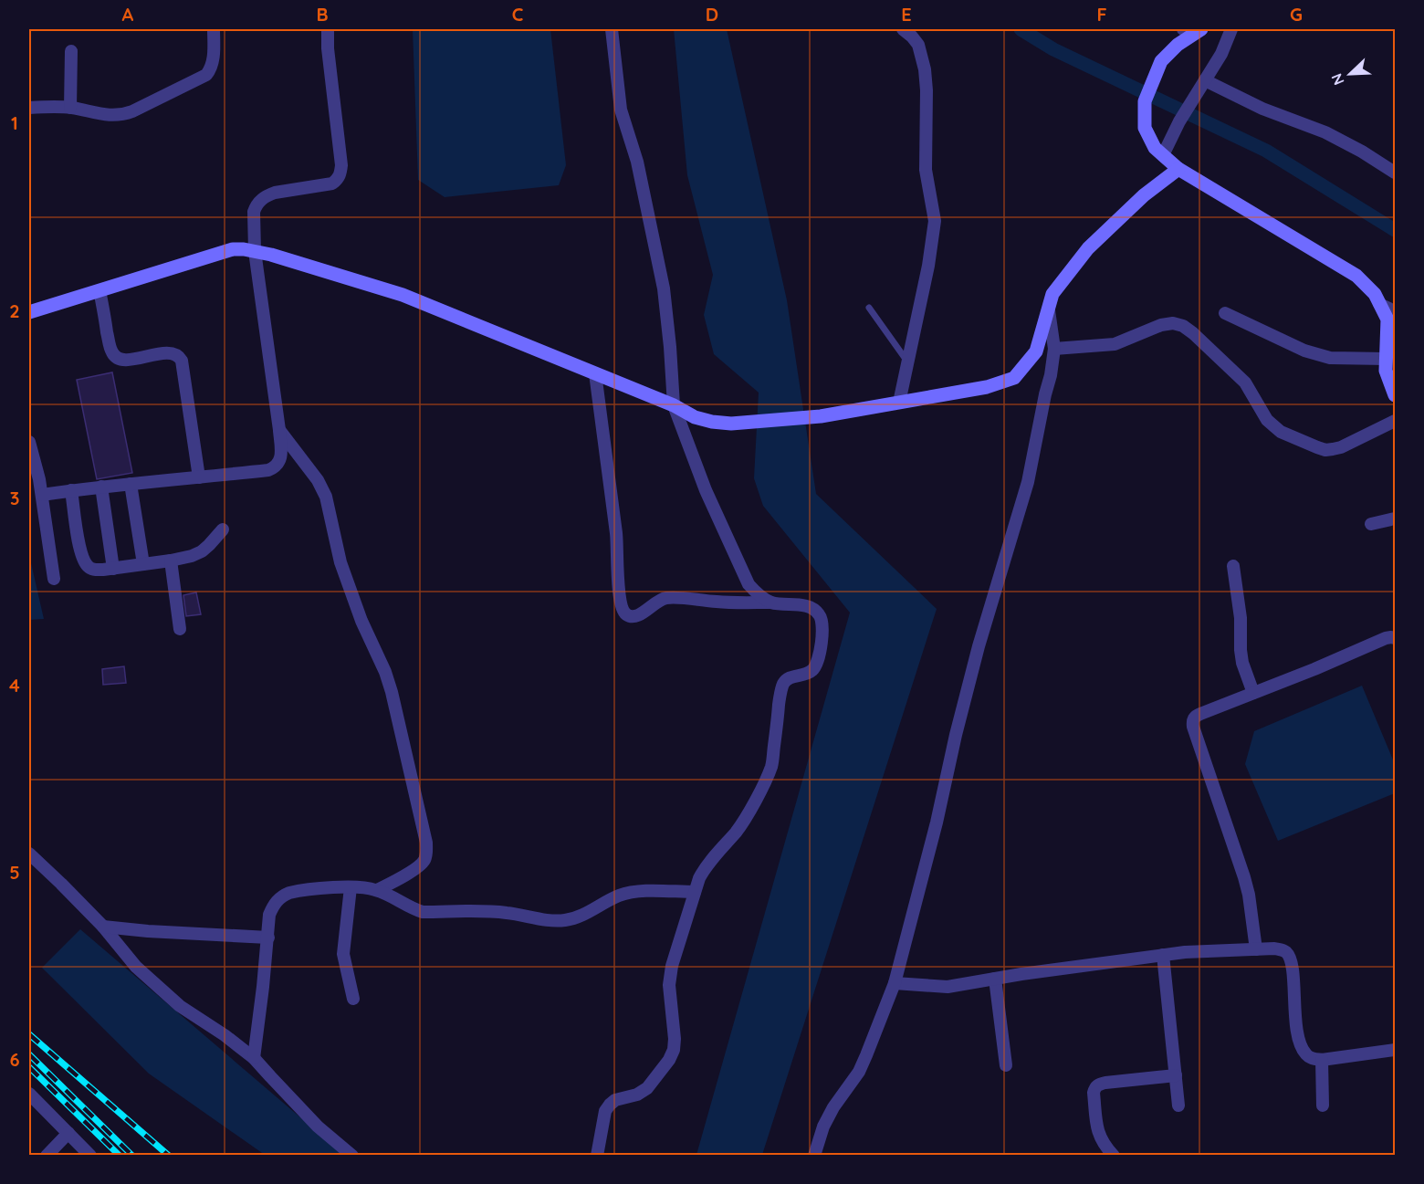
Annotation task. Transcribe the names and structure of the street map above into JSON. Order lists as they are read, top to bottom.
{
  "north": "bottom left",
  "grid": {
    "columns": [
      "A",
      "B",
      "C",
      "D",
      "E",
      "F",
      "G"
    ],
    "rows": [
      "1",
      "2",
      "3",
      "4",
      "5",
      "6"
    ]
  }
}
